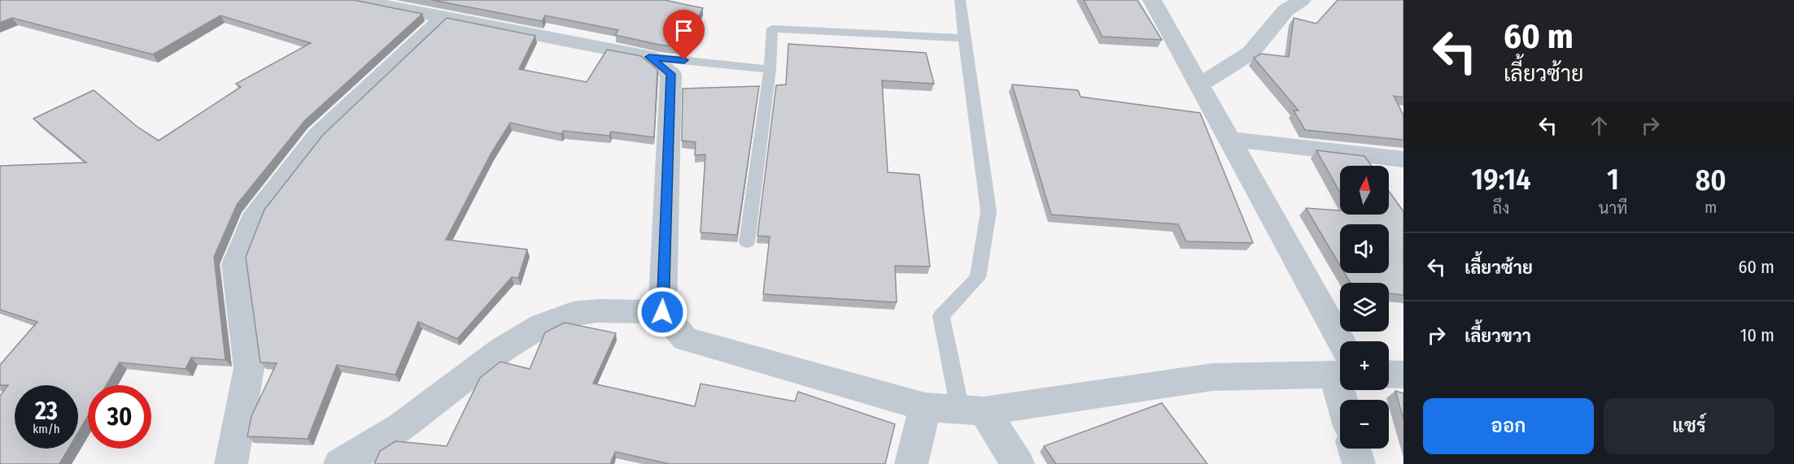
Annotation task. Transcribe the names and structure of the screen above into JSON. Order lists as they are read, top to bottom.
{
  "north": "top",
  "page": {
    "turn": ["60 m", "เลี้ยวซ้าย"],
    "eta": [
      "19:14",
      "ถึง",
      "1",
      "นาที",
      "80",
      "m"
    ],
    "map_buttons": ["+", "−"],
    "list": [
      {
        "name": "เลี้ยวซ้าย",
        "value": "60 m"
      },
      {
        "name": "เลี้ยวขวา",
        "value": "10 m"
      }
    ],
    "speed": "23 km/h",
    "limit": "30",
    "buttons": ["ออก", "แชร์"]
  }
}
